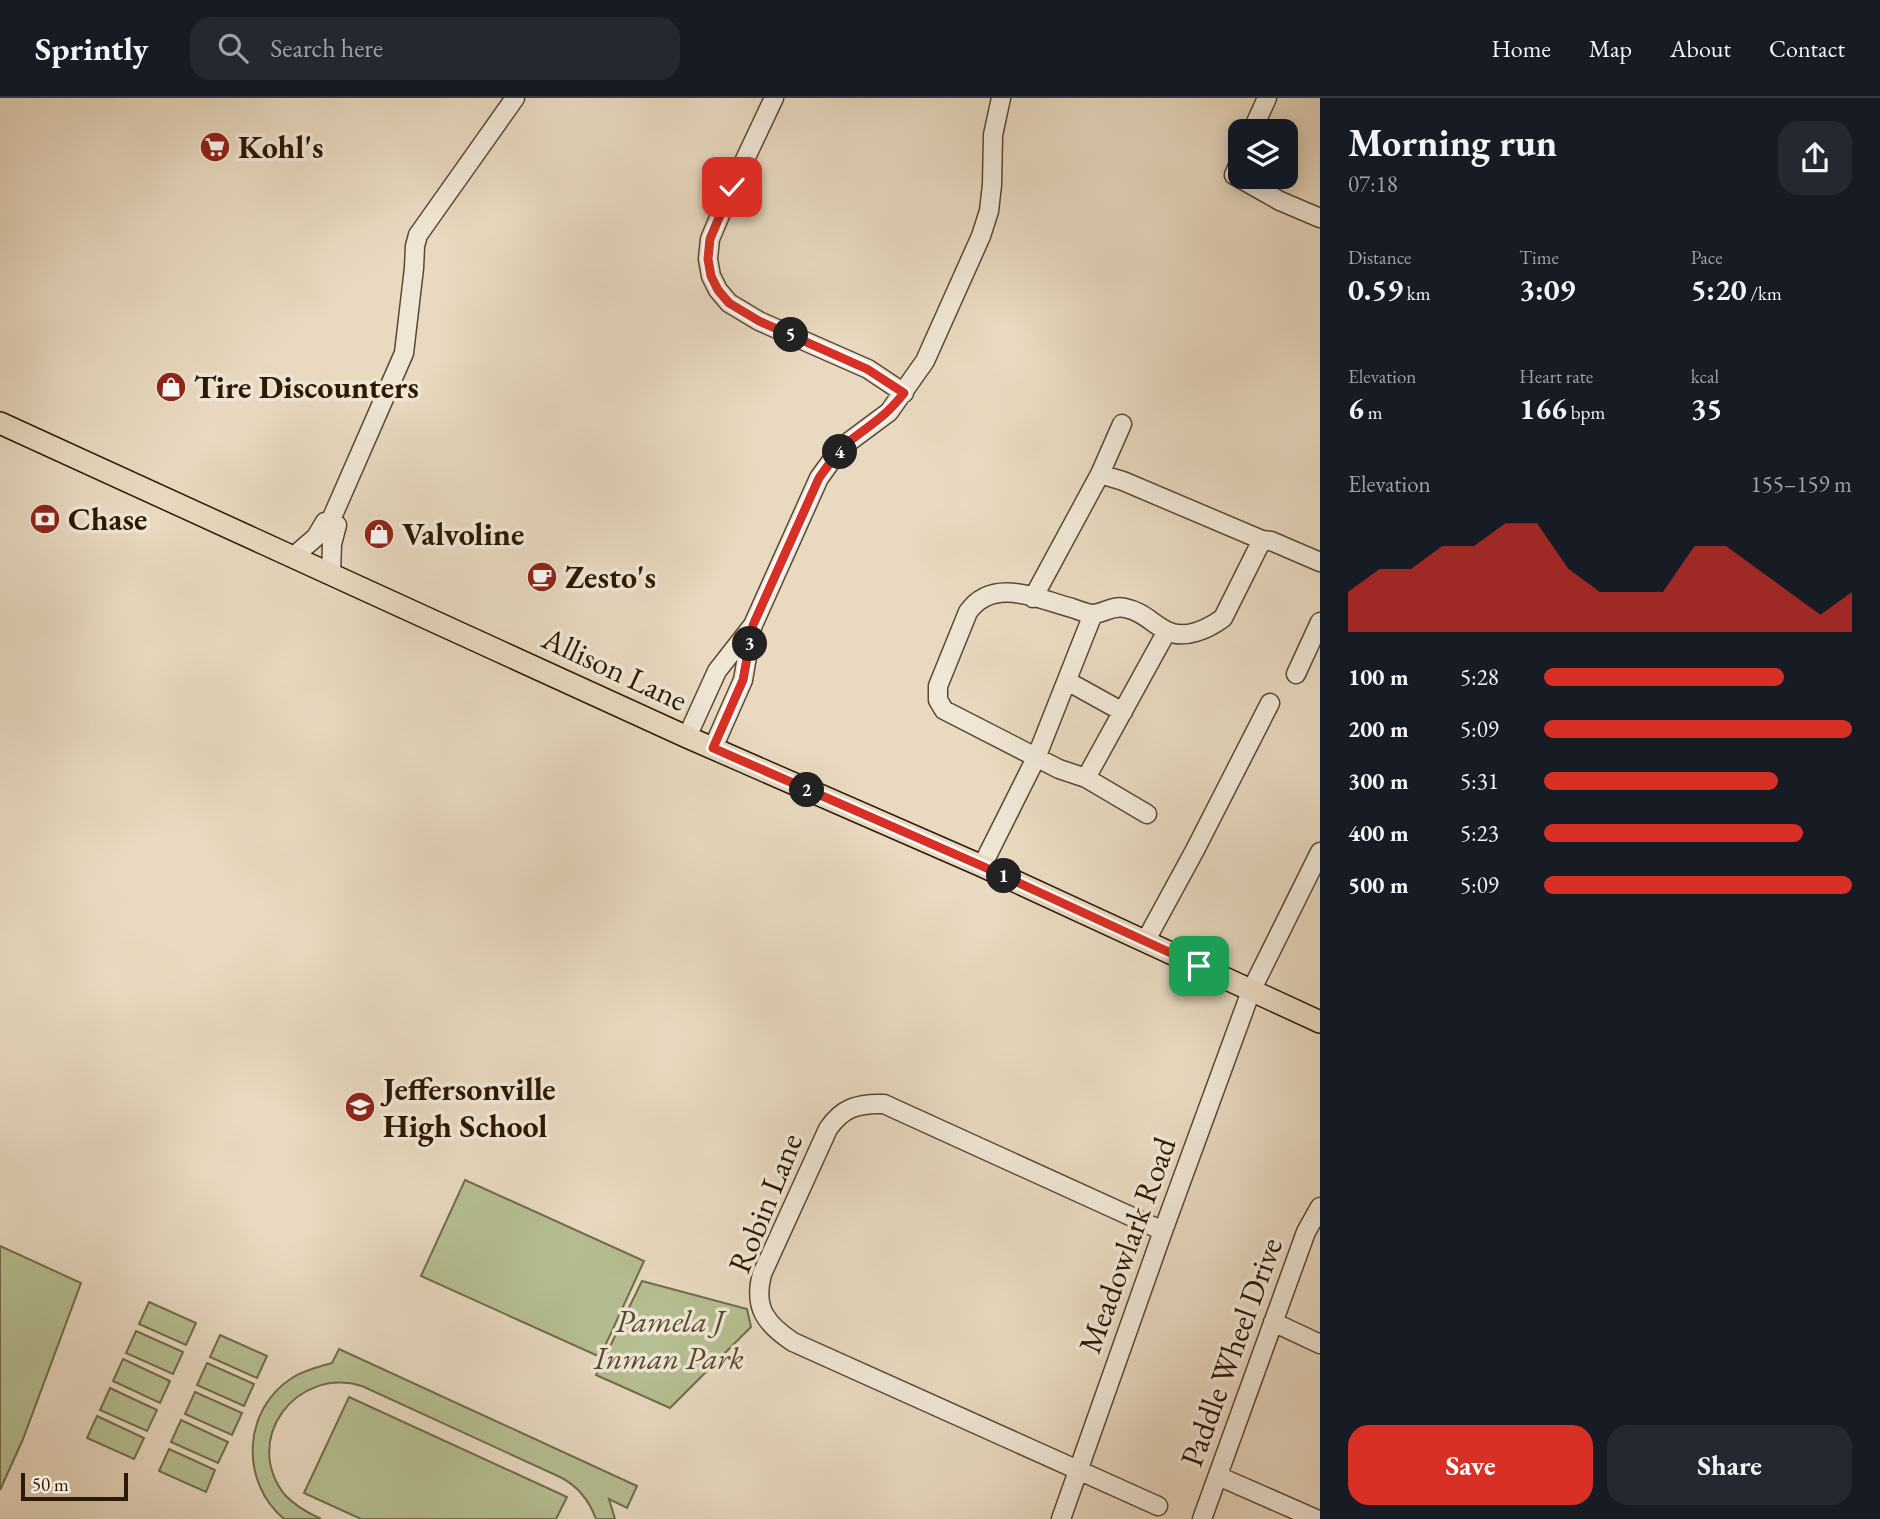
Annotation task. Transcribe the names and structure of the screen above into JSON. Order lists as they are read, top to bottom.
{
  "streets": {
    "main road": ["Allison Lane"],
    "street": ["Robin Lane", "Meadowlark Road", "Paddle Wheel Drive"]
  },
  "crossings": [
    ["Allison Lane", "Meadowlark Road"],
    ["Robin Lane", "Meadowlark Road"]
  ],
  "parks": ["Pamela J Inman Park"],
  "places": {
    "supermarket": ["Kohl's"],
    "shop": ["Tire Discounters", "Valvoline"],
    "bank": ["Chase"],
    "cafe": ["Zesto's"],
    "school or university": ["Jeffersonville High School"]
  },
  "scale_bar": "50 m",
  "page": {
    "header": "Sprintly",
    "search": "Search here",
    "nav": [
      "Home",
      "Map",
      "About",
      "Contact"
    ],
    "heading": ["Morning run", "07:18"],
    "stats": [
      ["Distance", "0.59 km"],
      ["Time", "3:09"],
      ["Pace", "5:20 /km"],
      ["Elevation", "6 m"],
      ["Heart rate", "166 bpm"],
      ["kcal", "35"]
    ],
    "pins": [
      "5",
      "4",
      "3",
      "2",
      "1"
    ],
    "chart": ["Elevation", "155–159 m"],
    "list": [
      {
        "name": "100 m",
        "note": "5:28"
      },
      {
        "name": "200 m",
        "note": "5:09"
      },
      {
        "name": "300 m",
        "note": "5:31"
      },
      {
        "name": "400 m",
        "note": "5:23"
      },
      {
        "name": "500 m",
        "note": "5:09"
      }
    ],
    "buttons": ["Save", "Share"],
    "scale": "50 m"
  }
}
